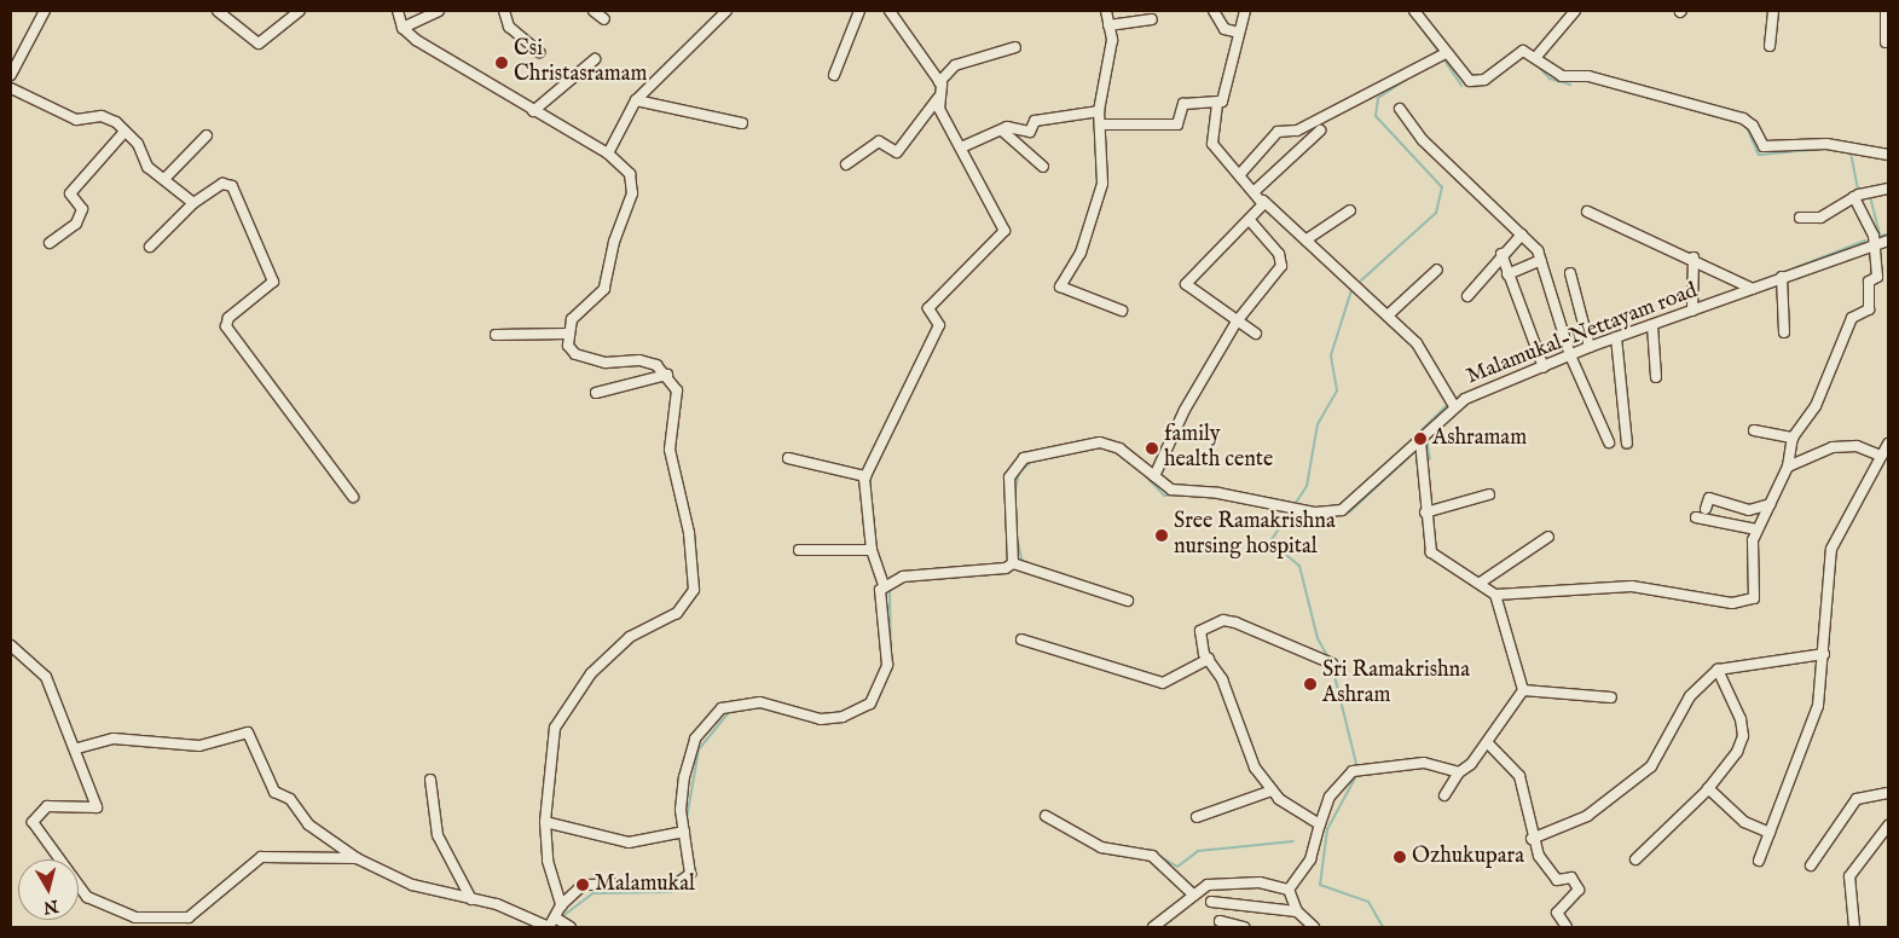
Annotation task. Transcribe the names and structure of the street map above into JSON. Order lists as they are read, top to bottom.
{
  "streets": {
    "street": ["Malamukal-Nettayam road"]
  },
  "places": [
    "Csi Christasramam",
    "Ashramam",
    "family health cente",
    "Sree Ramakrishna nursing hospital",
    "Sri Ramakrishna Ashram",
    "Ozhukupara",
    "Malamukal"
  ],
  "north": "bottom"
}
